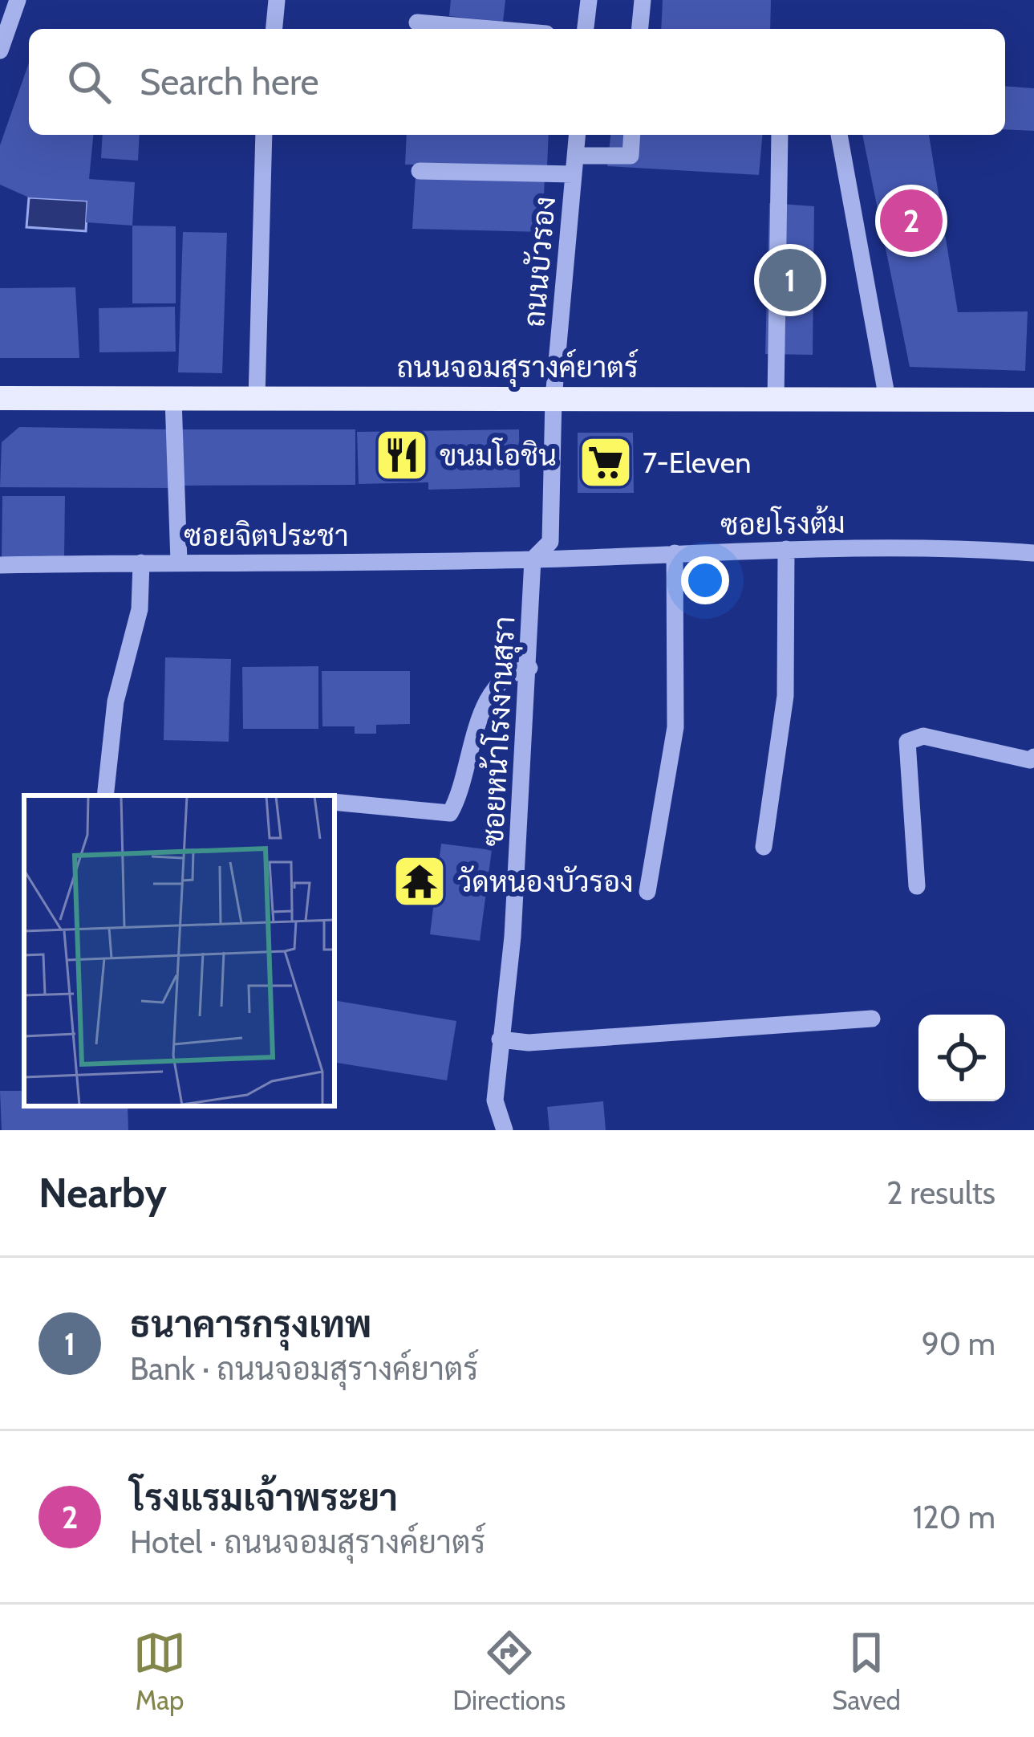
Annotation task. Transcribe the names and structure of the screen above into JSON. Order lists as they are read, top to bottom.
{
  "streets": {
    "main road": ["ถนนจอมสุรางค์ยาตร์"],
    "street": [
      "ถนนบัวรอง",
      "ซอยโรงต้ม",
      "ซอยจิตประชา",
      "ซอยหน้าโรงงานสุรา"
    ]
  },
  "crossings": [
    ["ถนนบัวรอง", "ถนนจอมสุรางค์ยาตร์"],
    ["ถนนบัวรอง", "ซอยหน้าโรงงานสุรา"],
    ["ถนนจอมสุรางค์ยาตร์", "ซอยหน้าโรงงานสุรา"],
    ["ซอยโรงต้ม", "ซอยจิตประชา"],
    ["ซอยโรงต้ม", "ซอยหน้าโรงงานสุรา"],
    ["ซอยจิตประชา", "ซอยหน้าโรงงานสุรา"]
  ],
  "places": {
    "restaurant": ["ขนมโอชิน"],
    "supermarket": ["7-Eleven"],
    "temple": ["วัดหนองบัวรอง"]
  },
  "page": {
    "search": "Search here",
    "pins": ["2", "1"],
    "heading": ["Nearby", "2 results"],
    "list": [
      {
        "mark": "1",
        "name": "ธนาคารกรุงเทพ",
        "note": "Bank · ถนนจอมสุรางค์ยาตร์",
        "value": "90 m"
      },
      {
        "mark": "2",
        "name": "โรงแรมเจ้าพระยา",
        "note": "Hotel · ถนนจอมสุรางค์ยาตร์",
        "value": "120 m"
      }
    ],
    "nav": ["Map", "Directions", "Saved"]
  }
}
